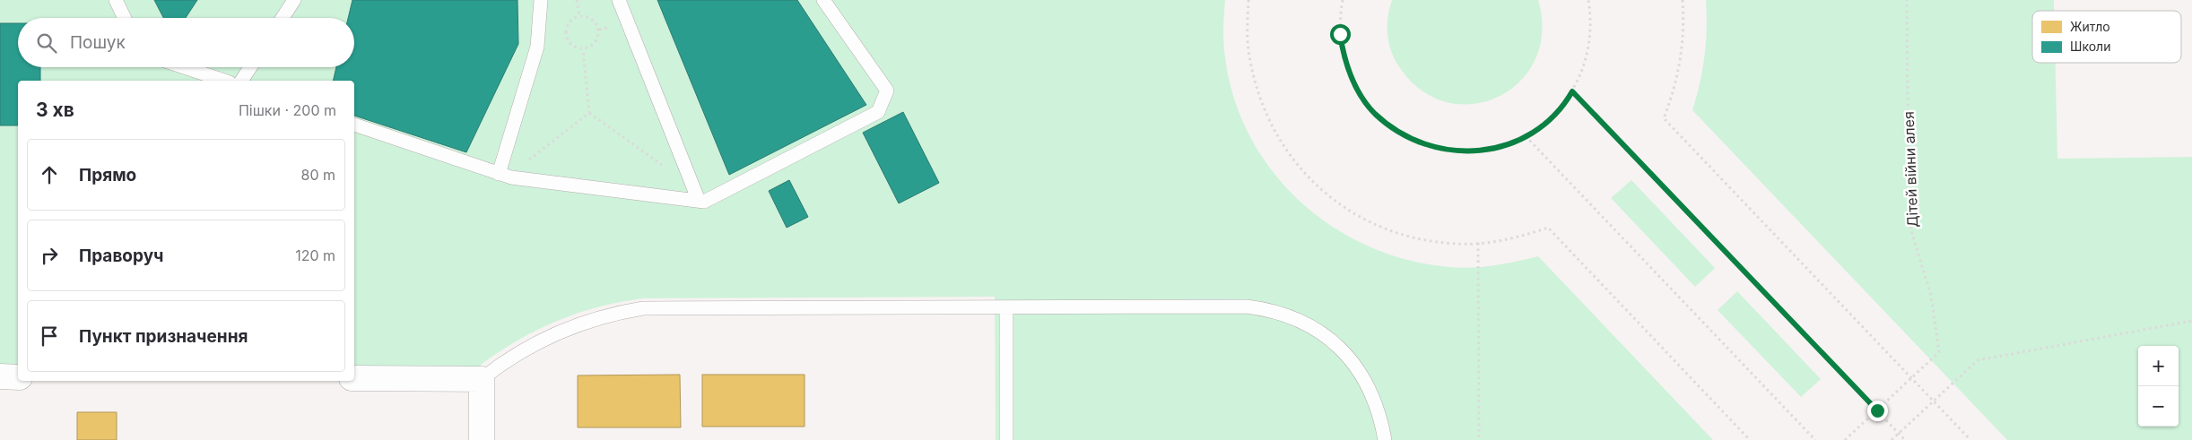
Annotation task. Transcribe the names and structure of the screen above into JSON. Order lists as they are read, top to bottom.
{
  "streets": {
    "path": ["Дітей війни алея"]
  },
  "legend": ["Житло", "Школи"],
  "page": {
    "search": "Пошук",
    "heading": ["3 хв", "Пішки · 200 m"],
    "list": [
      ["Прямо", "80 m"],
      ["Праворуч", "120 m"],
      "Пункт призначення"
    ],
    "map_buttons": ["+", "−"]
  }
}
